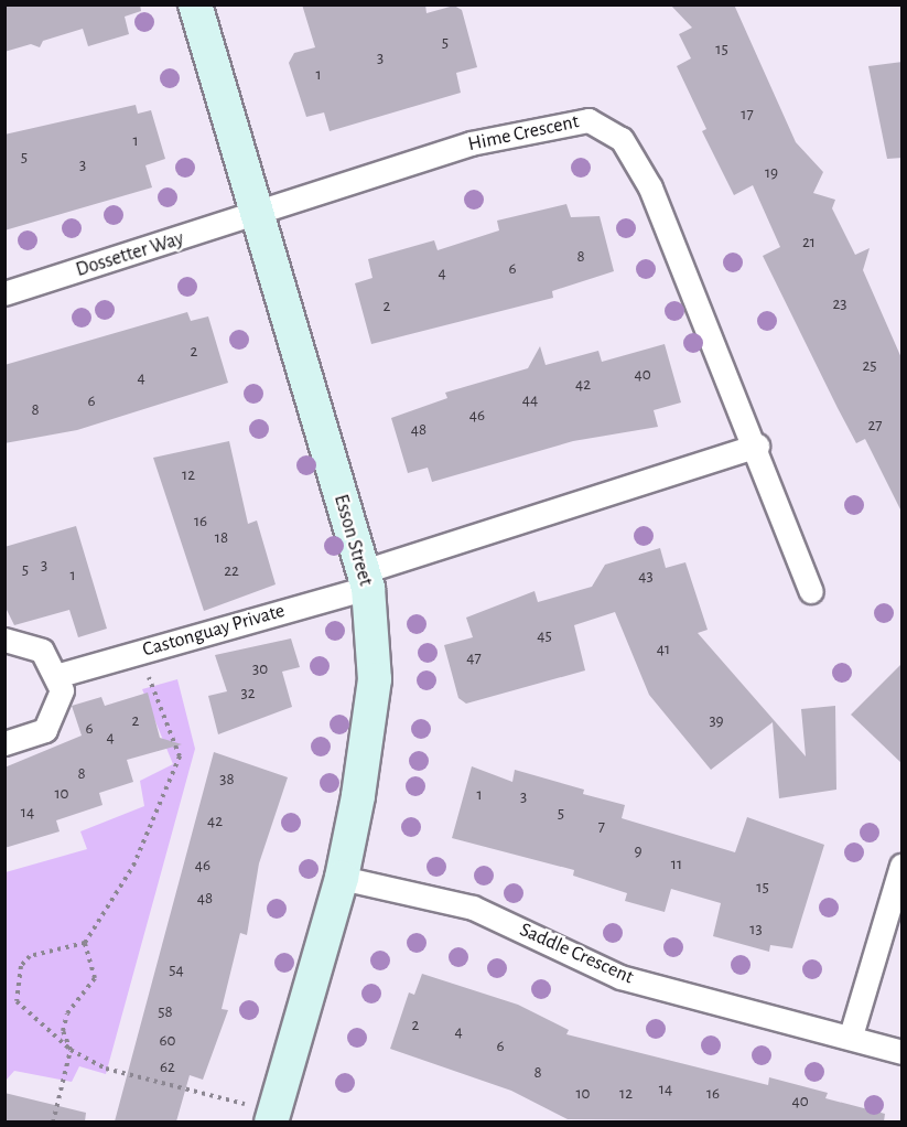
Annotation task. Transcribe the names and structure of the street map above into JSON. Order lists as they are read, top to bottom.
{
  "streets": {
    "street": [
      "Hime Crescent",
      "Dossetter Way",
      "Esson Street",
      "Castonguay Private",
      "Saddle Crescent"
    ]
  },
  "crossings": [
    ["Hime Crescent", "Dossetter Way"],
    ["Hime Crescent", "Esson Street"],
    ["Dossetter Way", "Esson Street"],
    ["Esson Street", "Castonguay Private"],
    ["Esson Street", "Saddle Crescent"]
  ],
  "house_numbers": [
    "5",
    "15",
    "3",
    "1",
    "17",
    "1",
    "5",
    "3",
    "19",
    "21",
    "8",
    "6",
    "4",
    "23",
    "2",
    "2",
    "25",
    "40",
    "4",
    "42",
    "44",
    "6",
    "8",
    "46",
    "27",
    "48",
    "12",
    "16",
    "18",
    "3",
    "5",
    "22",
    "1",
    "43",
    "45",
    "41",
    "47",
    "30",
    "32",
    "2",
    "39",
    "6",
    "4",
    "8",
    "38",
    "10",
    "1",
    "3",
    "14",
    "5",
    "42",
    "7",
    "9",
    "11",
    "46",
    "15",
    "48",
    "13",
    "54",
    "58",
    "2",
    "4",
    "60",
    "6",
    "62",
    "8",
    "14",
    "10",
    "12",
    "16",
    "40"
  ]
}
